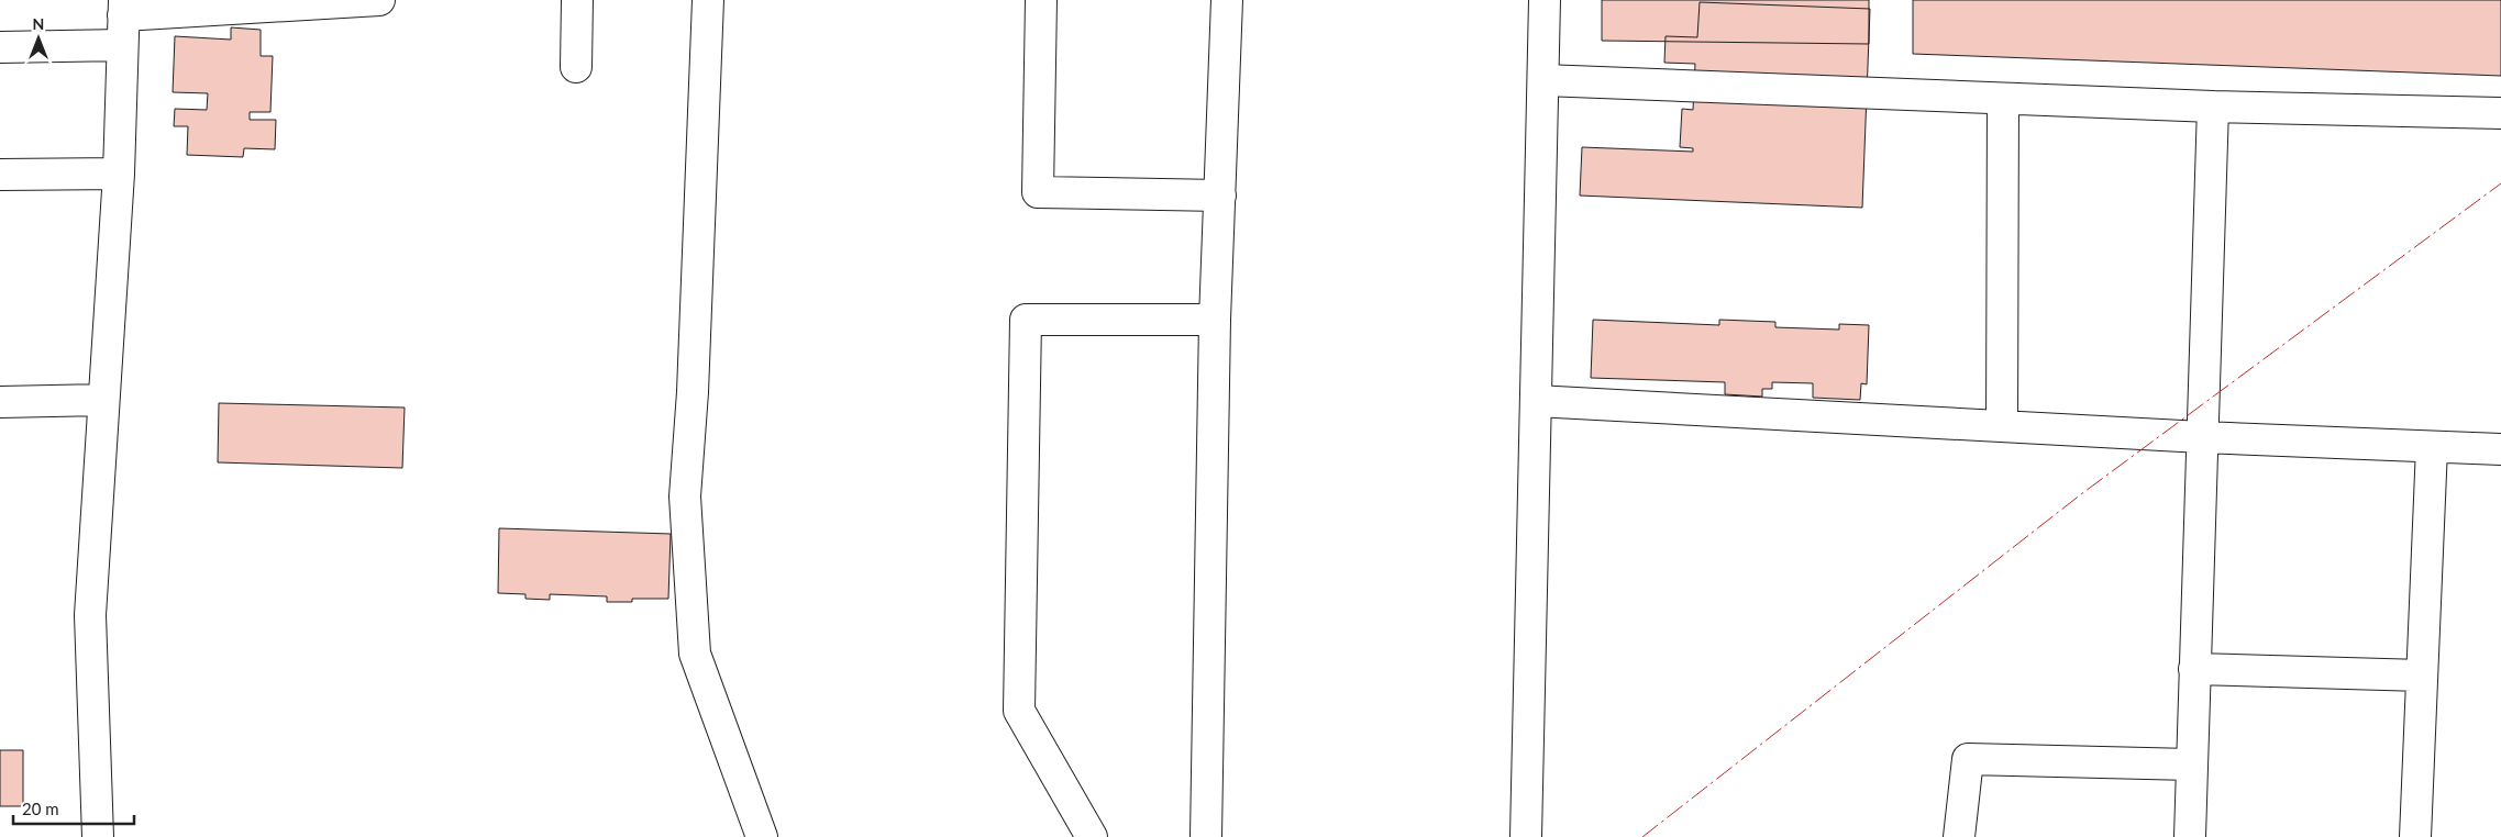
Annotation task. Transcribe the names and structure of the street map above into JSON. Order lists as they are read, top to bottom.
{
  "scale_bar": "20 m",
  "north": "top"
}
